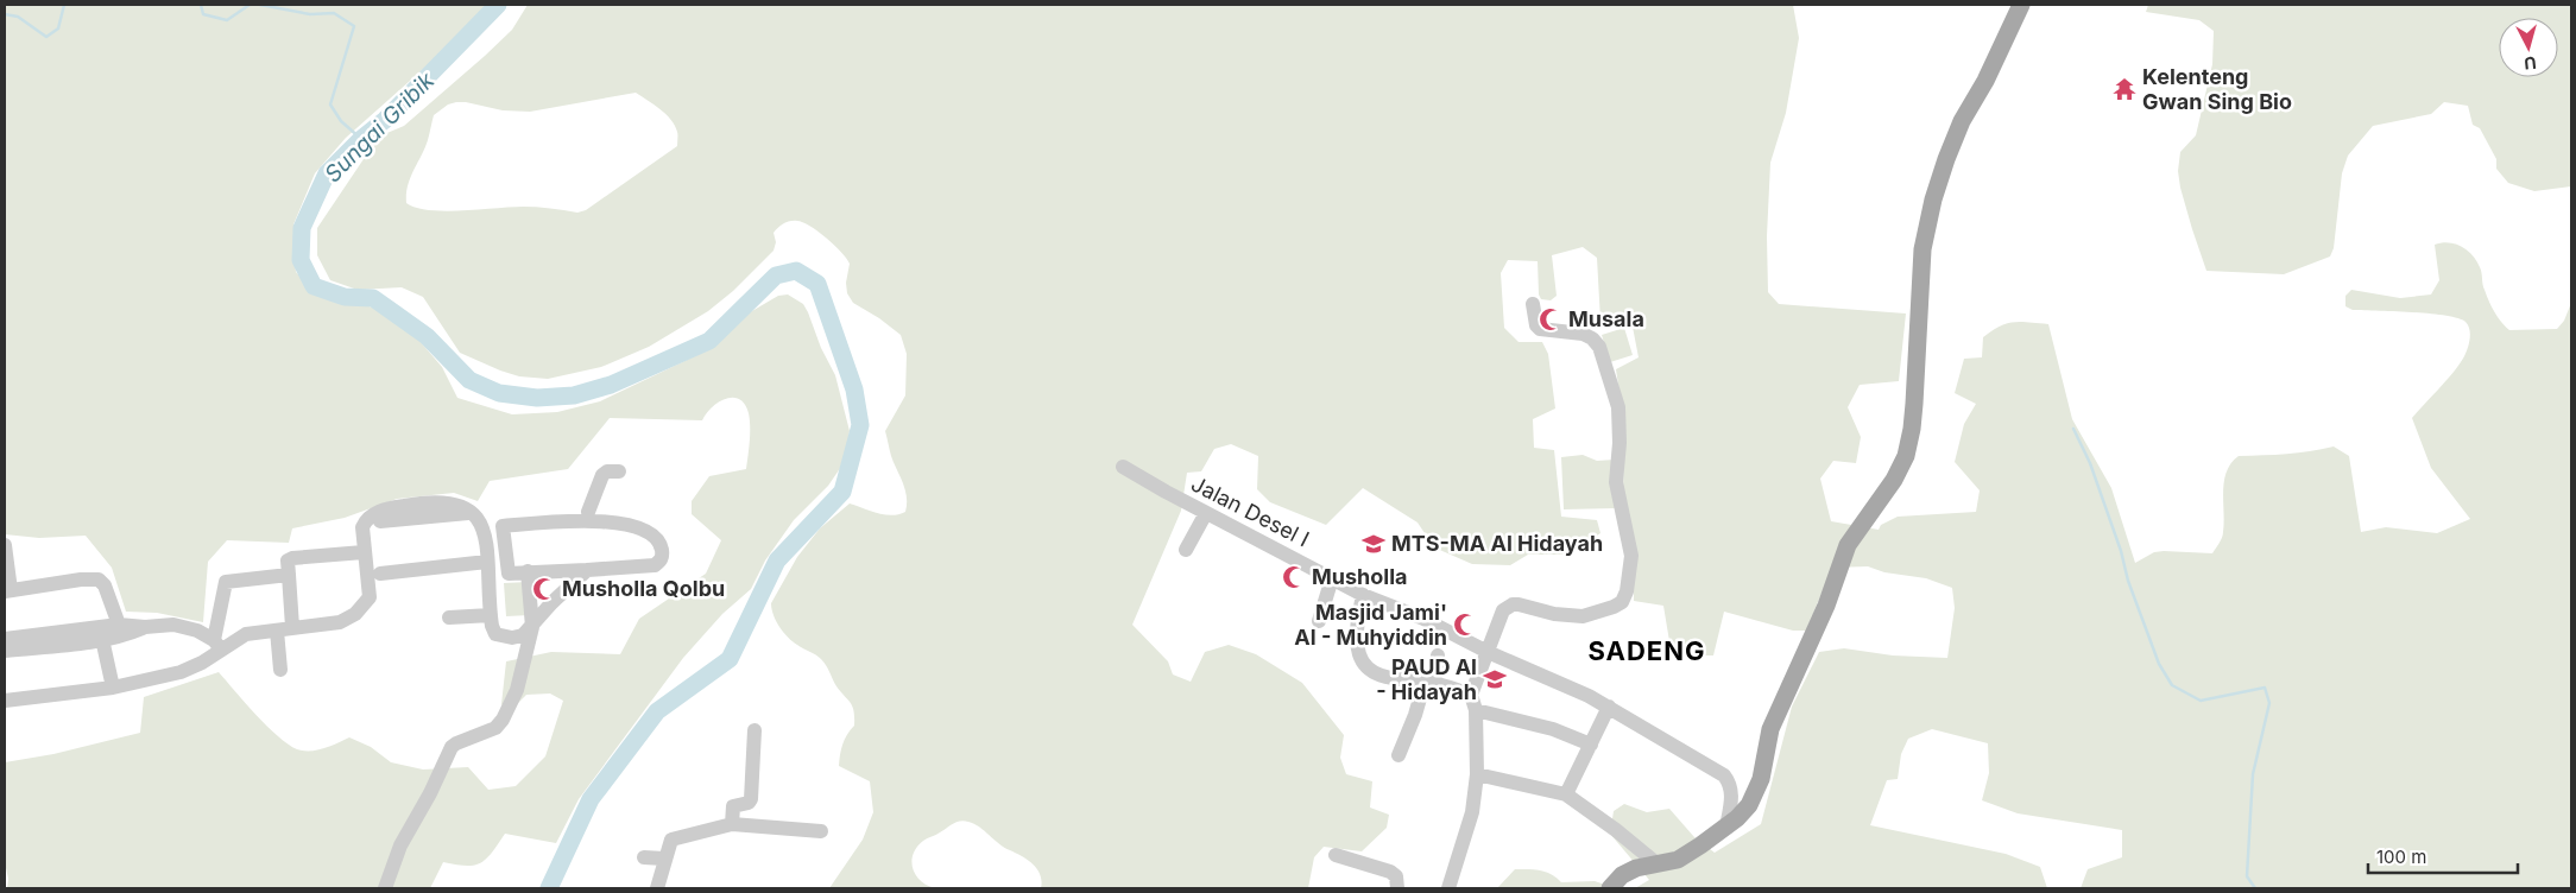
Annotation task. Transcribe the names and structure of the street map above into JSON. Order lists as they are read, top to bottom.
{
  "streets": {
    "street": ["Jalan Desel I"]
  },
  "districts": ["SADENG"],
  "water": ["Sungai Gribik"],
  "places": {
    "temple": ["Kelenteng Gwan Sing Bio"],
    "mosque": [
      "Musala",
      "Musholla",
      "Musholla Qolbu",
      "Masjid Jami' Al - Muhyiddin"
    ],
    "school or university": ["MTS-MA Al Hidayah", "PAUD Al - Hidayah"]
  },
  "scale_bar": "100 m",
  "north": "bottom"
}
